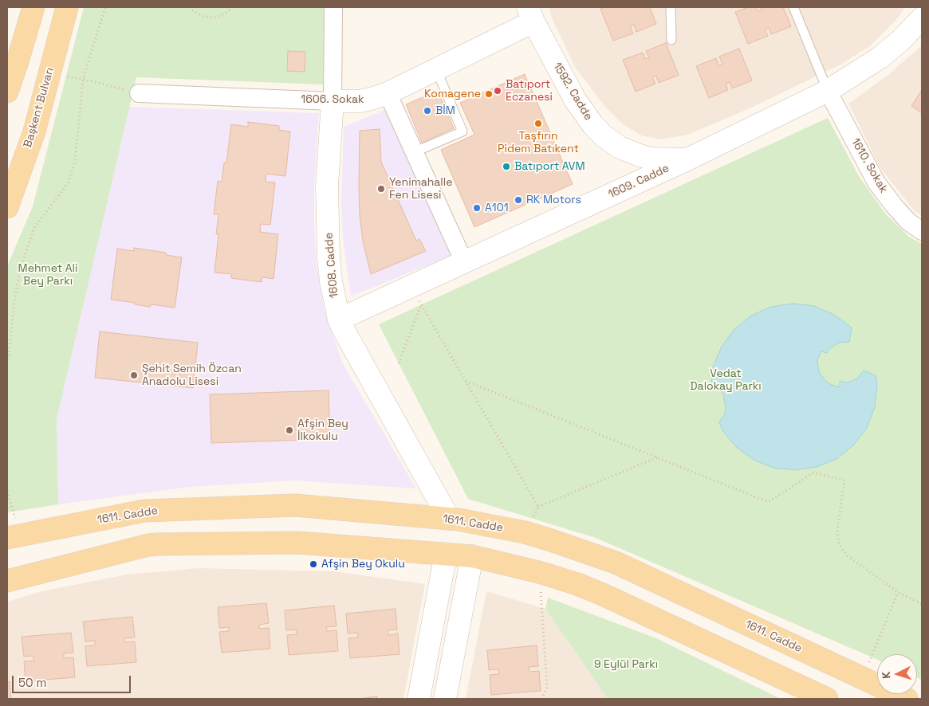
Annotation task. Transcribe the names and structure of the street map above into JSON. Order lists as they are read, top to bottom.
{
  "streets": {
    "main road": ["Başkent Bulvarı", "1611. Cadde"],
    "street": [
      "1592. Cadde",
      "1606. Sokak",
      "1610. Sokak",
      "1609. Cadde",
      "1608. Cadde"
    ]
  },
  "crossings": [
    ["1592. Cadde", "1606. Sokak"],
    ["1592. Cadde", "1609. Cadde"],
    ["1606. Sokak", "1608. Cadde"],
    ["1610. Sokak", "1609. Cadde"],
    ["1609. Cadde", "1608. Cadde"],
    ["1608. Cadde", "1611. Cadde"]
  ],
  "parks": ["Mehmet Ali Bey Parkı", "Vedat Dalokay Parkı", "9 Eylül Parkı"],
  "places": [
    "Batıport Eczanesi",
    "Komagene",
    "BİM",
    "Taşfırın Pidem Batıkent",
    "Batıport AVM",
    "Yenimahalle Fen Lisesi",
    "RK Motors",
    "A101",
    "Şehit Semih Özcan Anadolu Lisesi",
    "Afşin Bey İlkokulu",
    "Afşin Bey Okulu"
  ],
  "scale_bar": "50 m",
  "north": "left"
}
